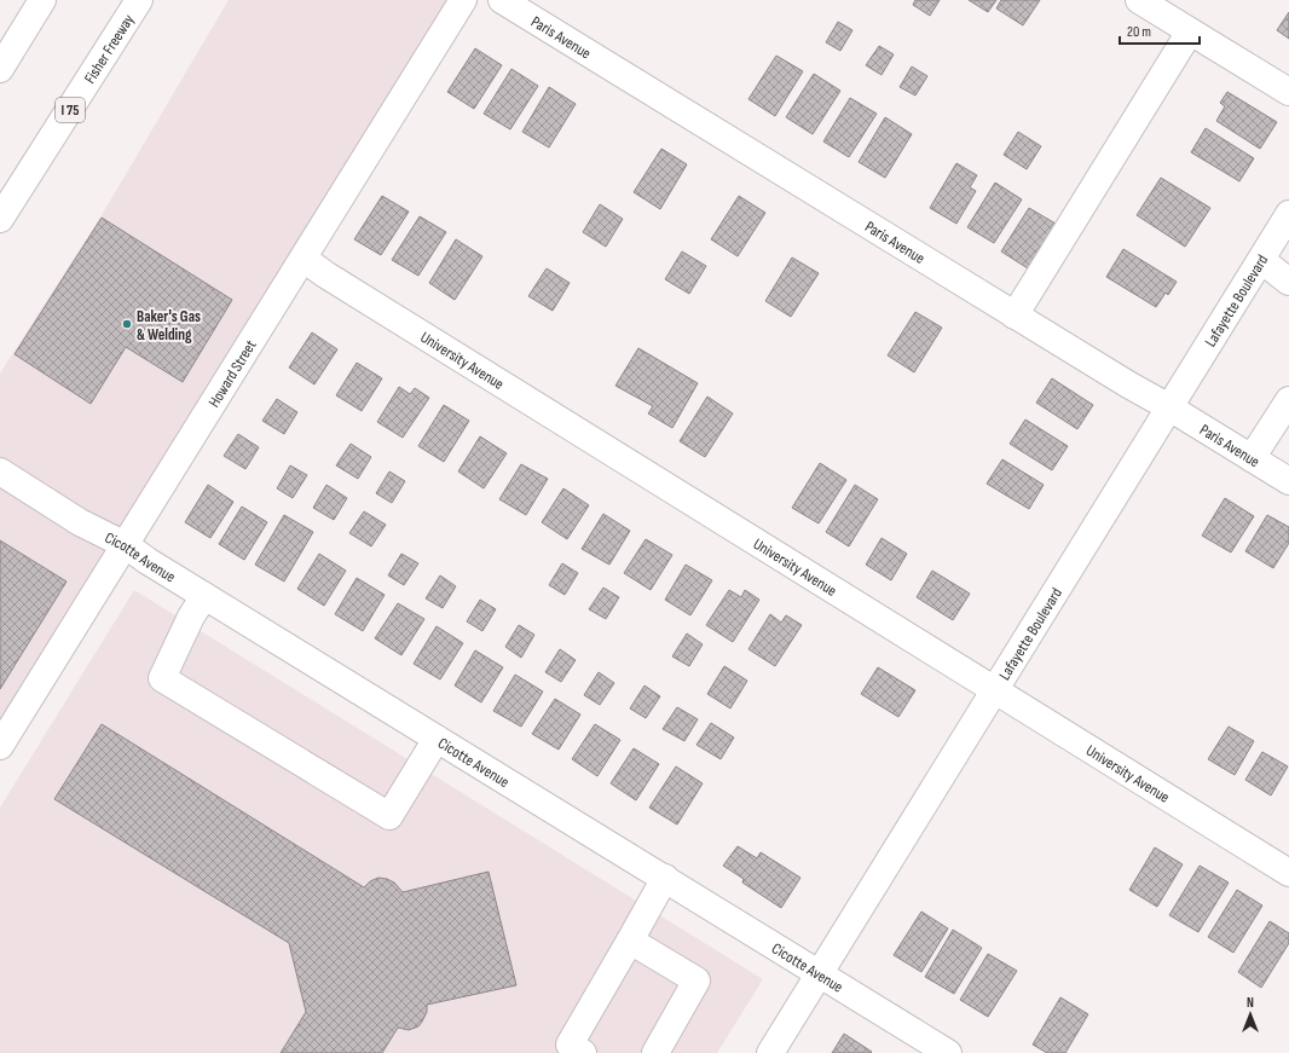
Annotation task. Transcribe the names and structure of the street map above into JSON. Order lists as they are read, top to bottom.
{
  "streets": {
    "main road": [
      "Paris Avenue",
      "Fisher Freeway",
      "I 75",
      "Lafayette Boulevard",
      "University Avenue",
      "Howard Street",
      "Cicotte Avenue"
    ]
  },
  "crossings": [
    ["Paris Avenue", "Lafayette Boulevard"],
    ["Lafayette Boulevard", "University Avenue"],
    ["Lafayette Boulevard", "Cicotte Avenue"],
    ["University Avenue", "Howard Street"],
    ["Howard Street", "Cicotte Avenue"]
  ],
  "places": ["Baker's Gas & Welding"],
  "scale_bar": "20 m",
  "north": "top"
}
